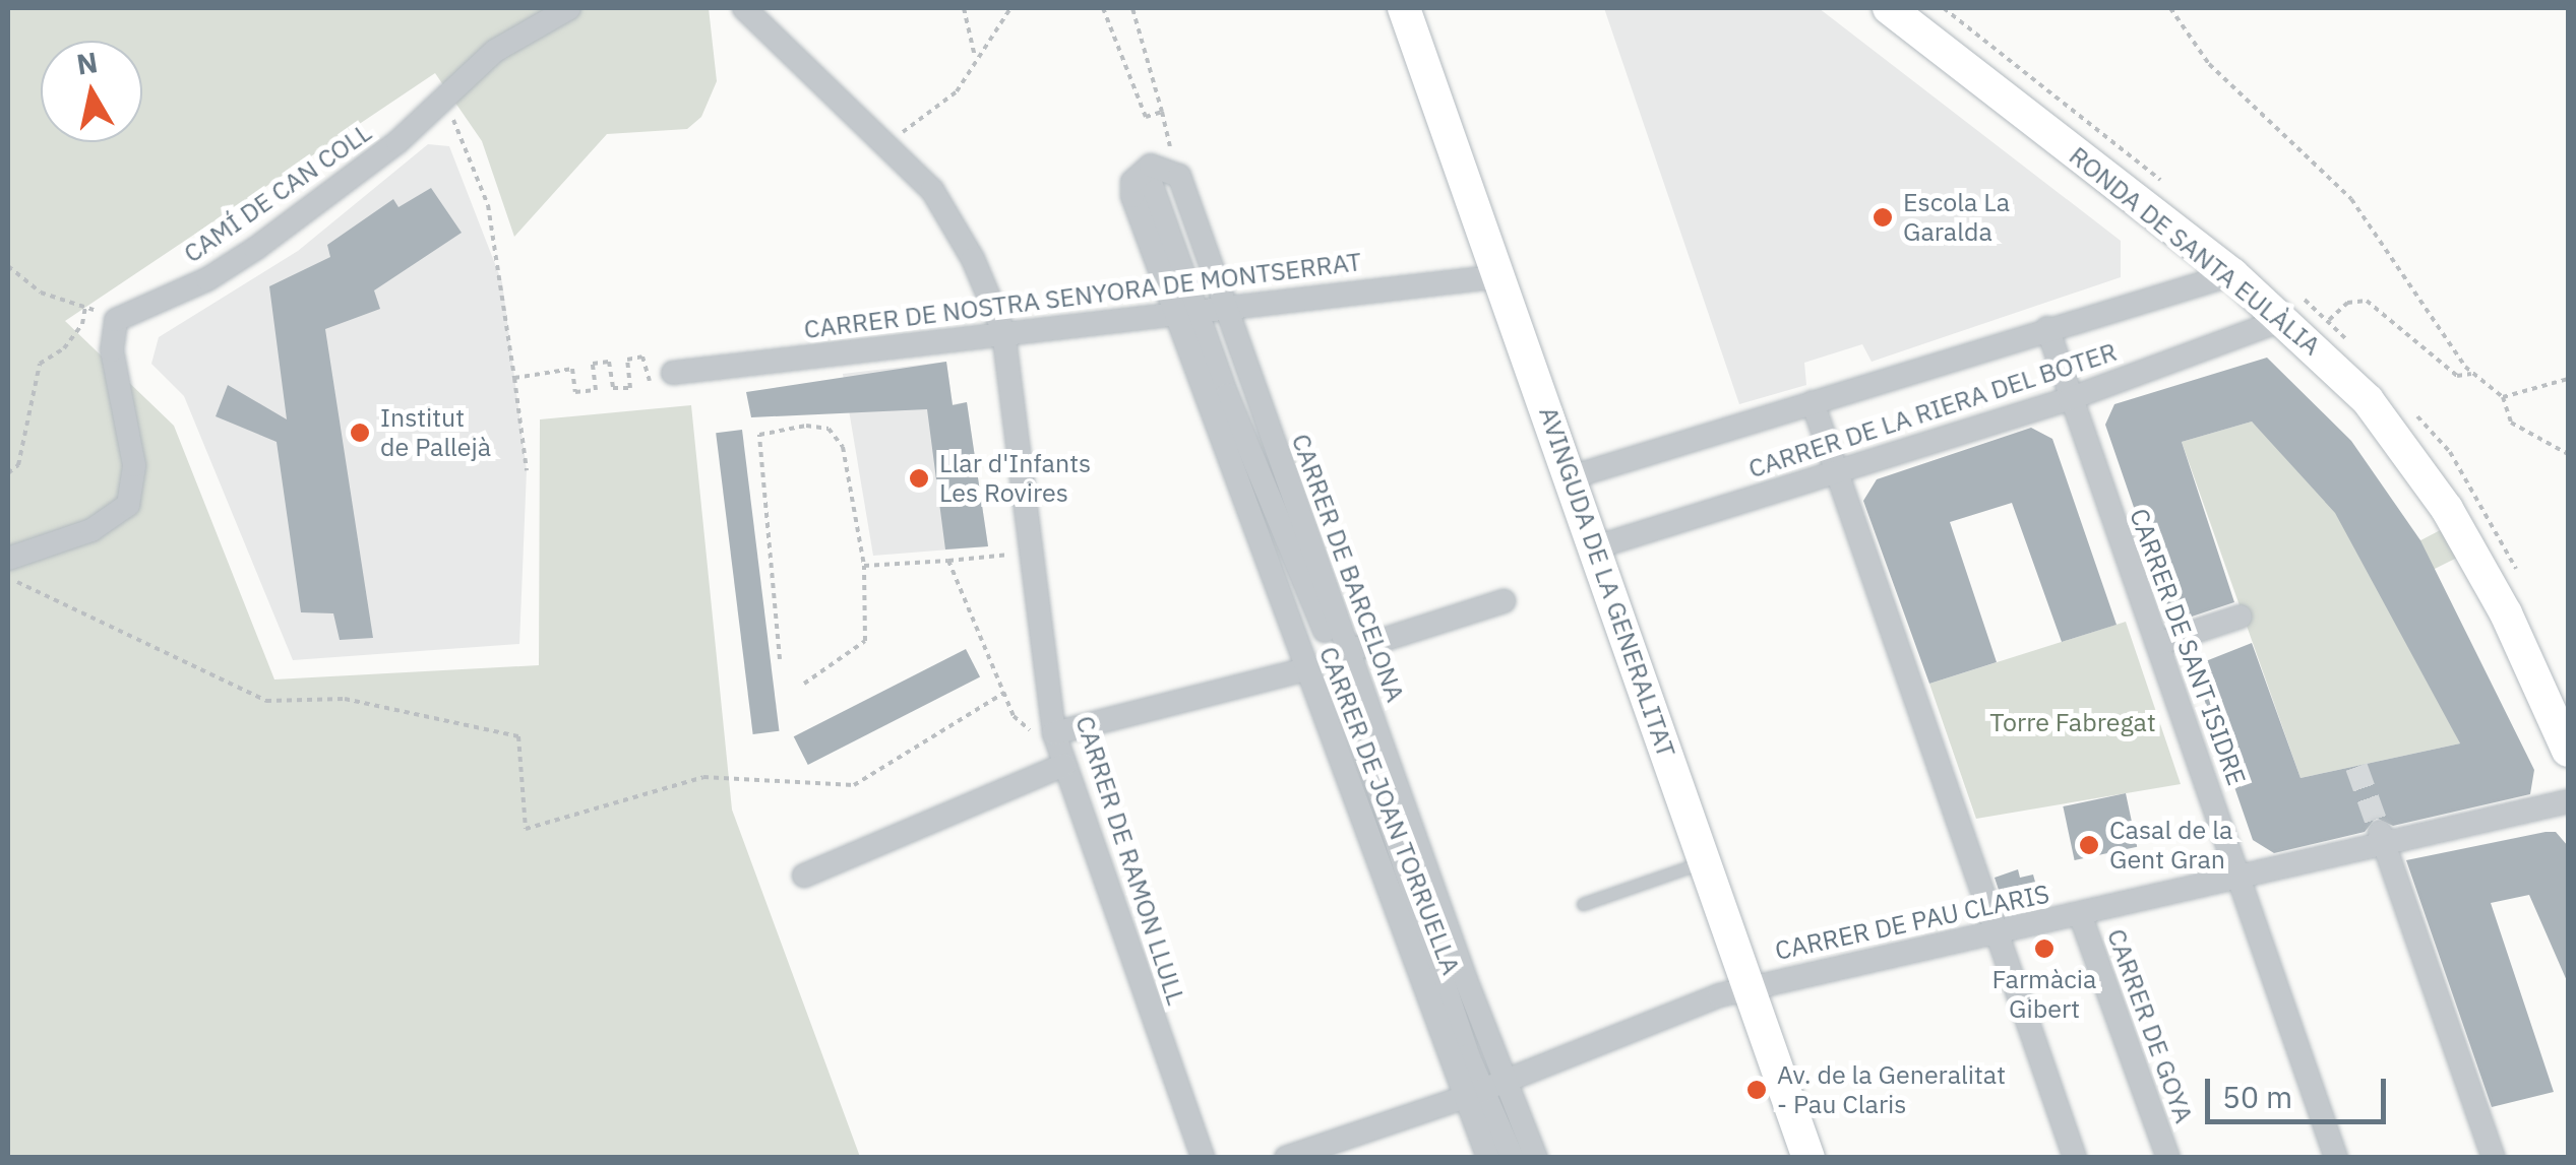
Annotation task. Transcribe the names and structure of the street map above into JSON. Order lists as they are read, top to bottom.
{
  "streets": {
    "main road": ["RONDA DE SANTA EULÀLIA", "AVINGUDA DE LA GENERALITAT"],
    "street": [
      "CAMÍ DE CAN COLL",
      "CARRER DE NOSTRA SENYORA DE MONTSERRAT",
      "CARRER DE LA RIERA DEL BOTER",
      "CARRER DE BARCELONA",
      "CARRER DE SANT ISIDRE",
      "CARRER DE JOAN TORRUELLA",
      "CARRER DE RAMON LLULL",
      "CARRER DE PAU CLARIS",
      "CARRER DE GOYA"
    ]
  },
  "crossings": [
    ["RONDA DE SANTA EULÀLIA", "CARRER DE LA RIERA DEL BOTER"],
    ["CARRER DE NOSTRA SENYORA DE MONTSERRAT", "CARRER DE BARCELONA"],
    ["CARRER DE NOSTRA SENYORA DE MONTSERRAT", "AVINGUDA DE LA GENERALITAT"],
    ["CARRER DE NOSTRA SENYORA DE MONTSERRAT", "CARRER DE JOAN TORRUELLA"],
    ["CARRER DE NOSTRA SENYORA DE MONTSERRAT", "CARRER DE RAMON LLULL"],
    ["CARRER DE LA RIERA DEL BOTER", "AVINGUDA DE LA GENERALITAT"],
    ["CARRER DE LA RIERA DEL BOTER", "CARRER DE SANT ISIDRE"],
    ["CARRER DE BARCELONA", "CARRER DE JOAN TORRUELLA"],
    ["CARRER DE BARCELONA", "CARRER DE PAU CLARIS"],
    ["AVINGUDA DE LA GENERALITAT", "CARRER DE PAU CLARIS"],
    ["CARRER DE SANT ISIDRE", "CARRER DE PAU CLARIS"],
    ["CARRER DE JOAN TORRUELLA", "CARRER DE PAU CLARIS"],
    ["CARRER DE PAU CLARIS", "CARRER DE GOYA"]
  ],
  "parks": ["Torre Fabregat"],
  "places": [
    "Escola La Garalda",
    "Institut de Pallejà",
    "Llar d'Infants Les Rovires",
    "Casal de la Gent Gran",
    "Farmàcia Gibert",
    "Av. de la Generalitat - Pau Claris"
  ],
  "scale_bar": "50 m",
  "north": "top"
}
